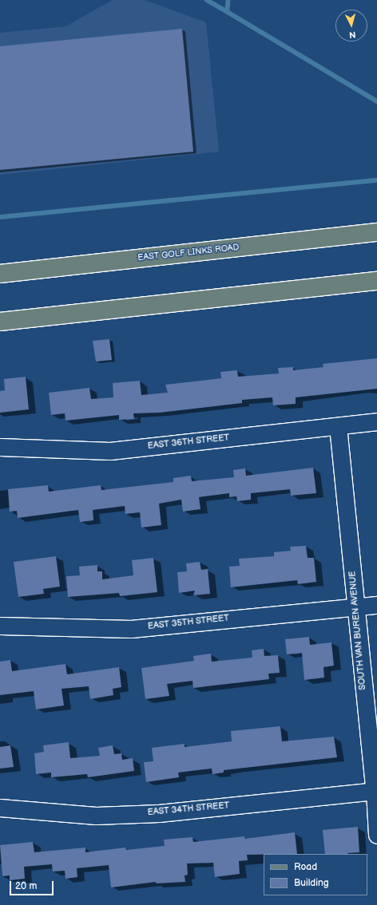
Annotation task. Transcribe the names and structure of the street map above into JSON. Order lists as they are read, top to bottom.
{
  "streets": {
    "main road": ["EAST GOLF LINKS ROAD"],
    "street": [
      "EAST 36TH STREET",
      "EAST 35TH STREET",
      "SOUTH VAN BUREN AVENUE",
      "EAST 34TH STREET"
    ]
  },
  "crossings": [
    ["EAST 36TH STREET", "SOUTH VAN BUREN AVENUE"],
    ["EAST 35TH STREET", "SOUTH VAN BUREN AVENUE"],
    ["SOUTH VAN BUREN AVENUE", "EAST 34TH STREET"]
  ],
  "legend": ["Road", "Building"],
  "scale_bar": "20 m",
  "north": "bottom"
}
